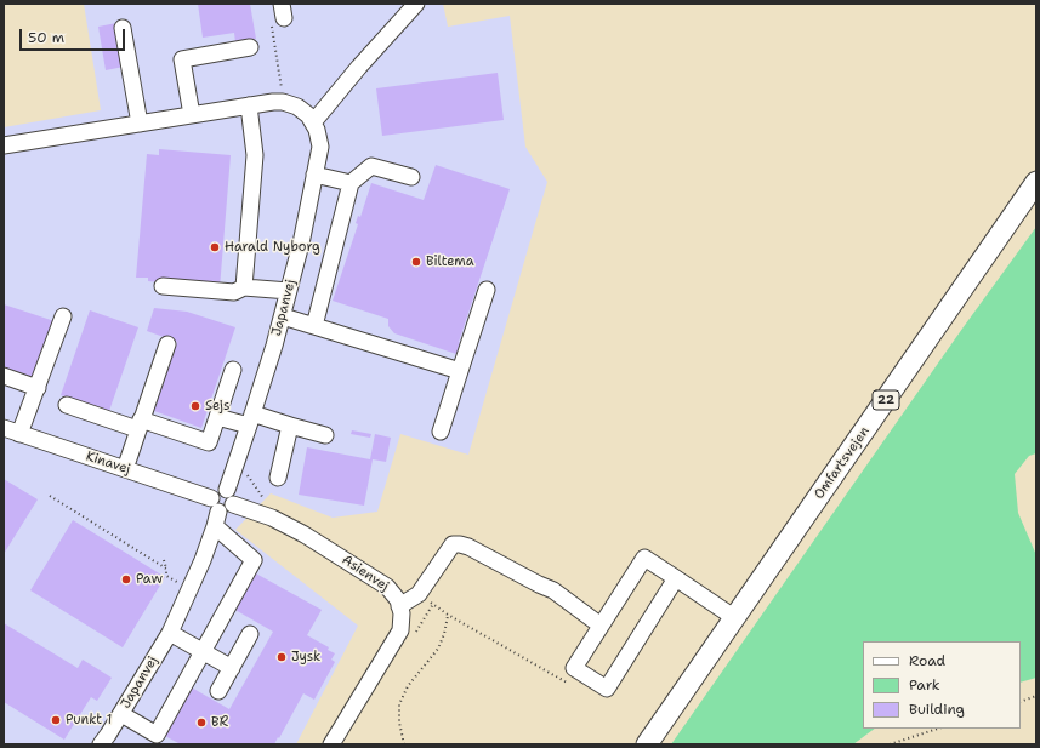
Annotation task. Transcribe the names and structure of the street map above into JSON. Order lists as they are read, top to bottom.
{
  "streets": {
    "main road": ["22", "Omfartsvejen"],
    "street": ["Japanvej", "Kinavej", "Asienvej"]
  },
  "crossings": [
    ["Japanvej", "Kinavej"],
    ["Japanvej", "Asienvej"],
    ["Kinavej", "Asienvej"]
  ],
  "places": [
    "Harald Nyborg",
    "Biltema",
    "Sejs",
    "Paw",
    "Jysk",
    "Punkt 1",
    "BR"
  ],
  "legend": ["Road", "Park", "Building"],
  "scale_bar": "50 m"
}
